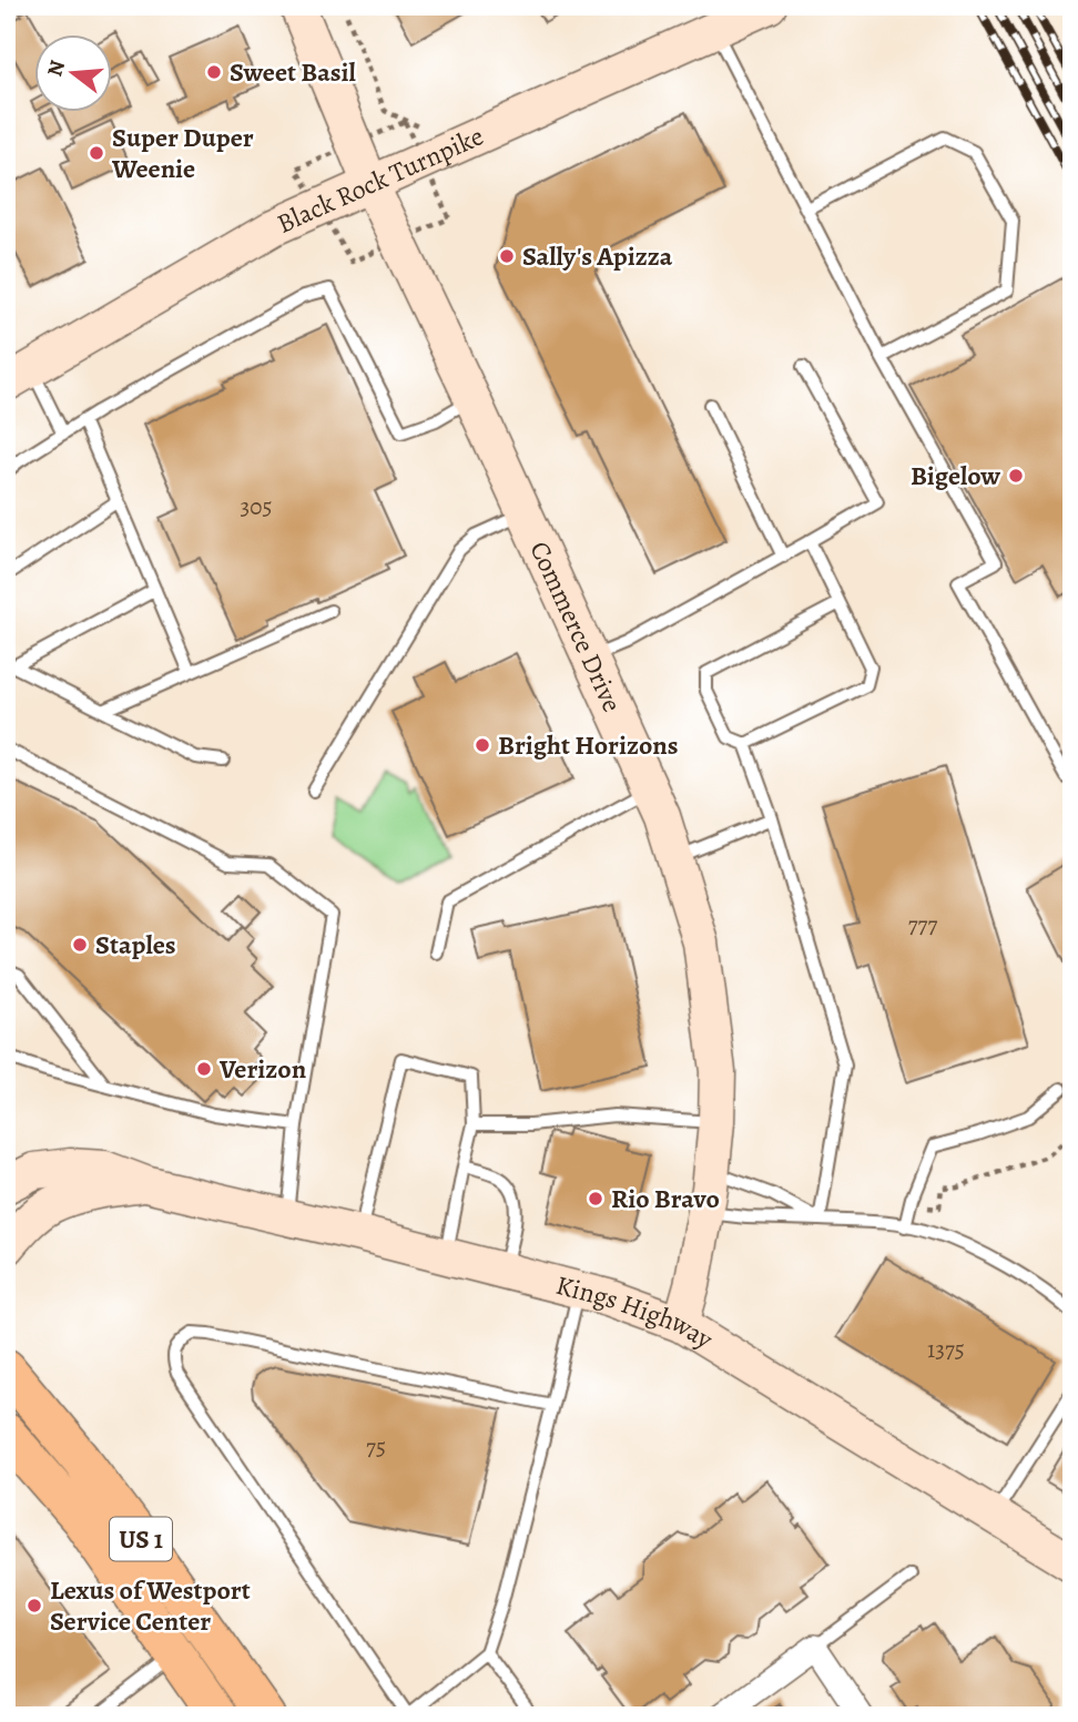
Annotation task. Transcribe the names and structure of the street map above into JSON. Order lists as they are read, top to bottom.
{
  "streets": {
    "main road": [
      "Black Rock Turnpike",
      "Commerce Drive",
      "Kings Highway",
      "US 1"
    ]
  },
  "crossings": [
    ["Black Rock Turnpike", "Commerce Drive"],
    ["Commerce Drive", "Kings Highway"]
  ],
  "places": [
    "Sweet Basil",
    "Super Duper Weenie",
    "Sally's Apizza",
    "Bigelow",
    "Bright Horizons",
    "Staples",
    "Verizon",
    "Rio Bravo",
    "Lexus of Westport Service Center"
  ],
  "house_numbers": [
    "305",
    "777",
    "1375",
    "75"
  ],
  "north": "left"
}
